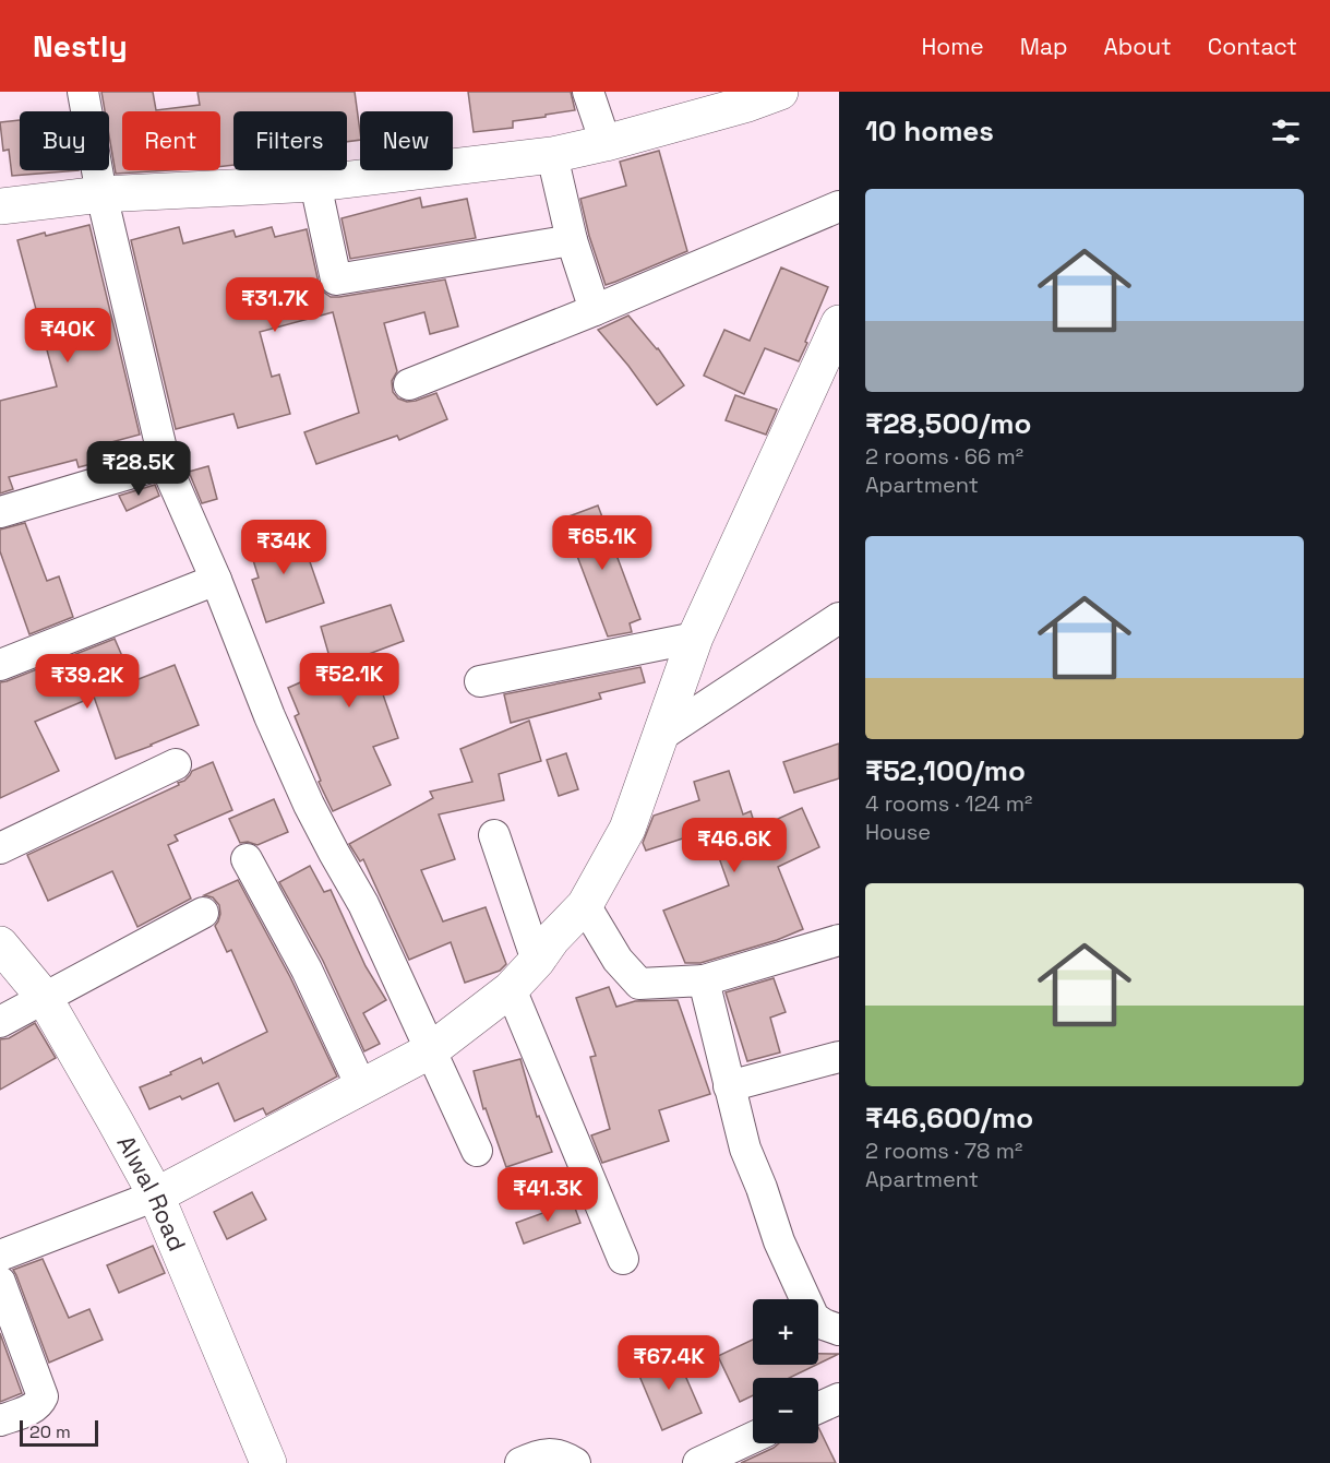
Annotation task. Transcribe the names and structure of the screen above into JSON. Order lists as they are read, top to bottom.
{
  "streets": {
    "street": ["Alwal Road"]
  },
  "scale_bar": "20 m",
  "page": {
    "header": "Nestly",
    "nav": [
      "Home",
      "Map",
      "About",
      "Contact"
    ],
    "heading": "10 homes",
    "chip": [
      "Buy",
      "Rent",
      "Filters",
      "New"
    ],
    "list": [
      {
        "name": "₹28,500/mo",
        "note": "2 rooms · 66 m² · Apartment"
      },
      {
        "name": "₹52,100/mo",
        "note": "4 rooms · 124 m² · House"
      },
      {
        "name": "₹46,600/mo",
        "note": "2 rooms · 78 m² · Apartment"
      }
    ],
    "price": [
      "₹31.7K",
      "₹40K",
      "₹28.5K",
      "₹65.1K",
      "₹34K",
      "₹52.1K",
      "₹39.2K",
      "₹46.6K",
      "₹41.3K",
      "₹67.4K"
    ],
    "map_buttons": ["+", "−"],
    "scale": "20 m"
  }
}
